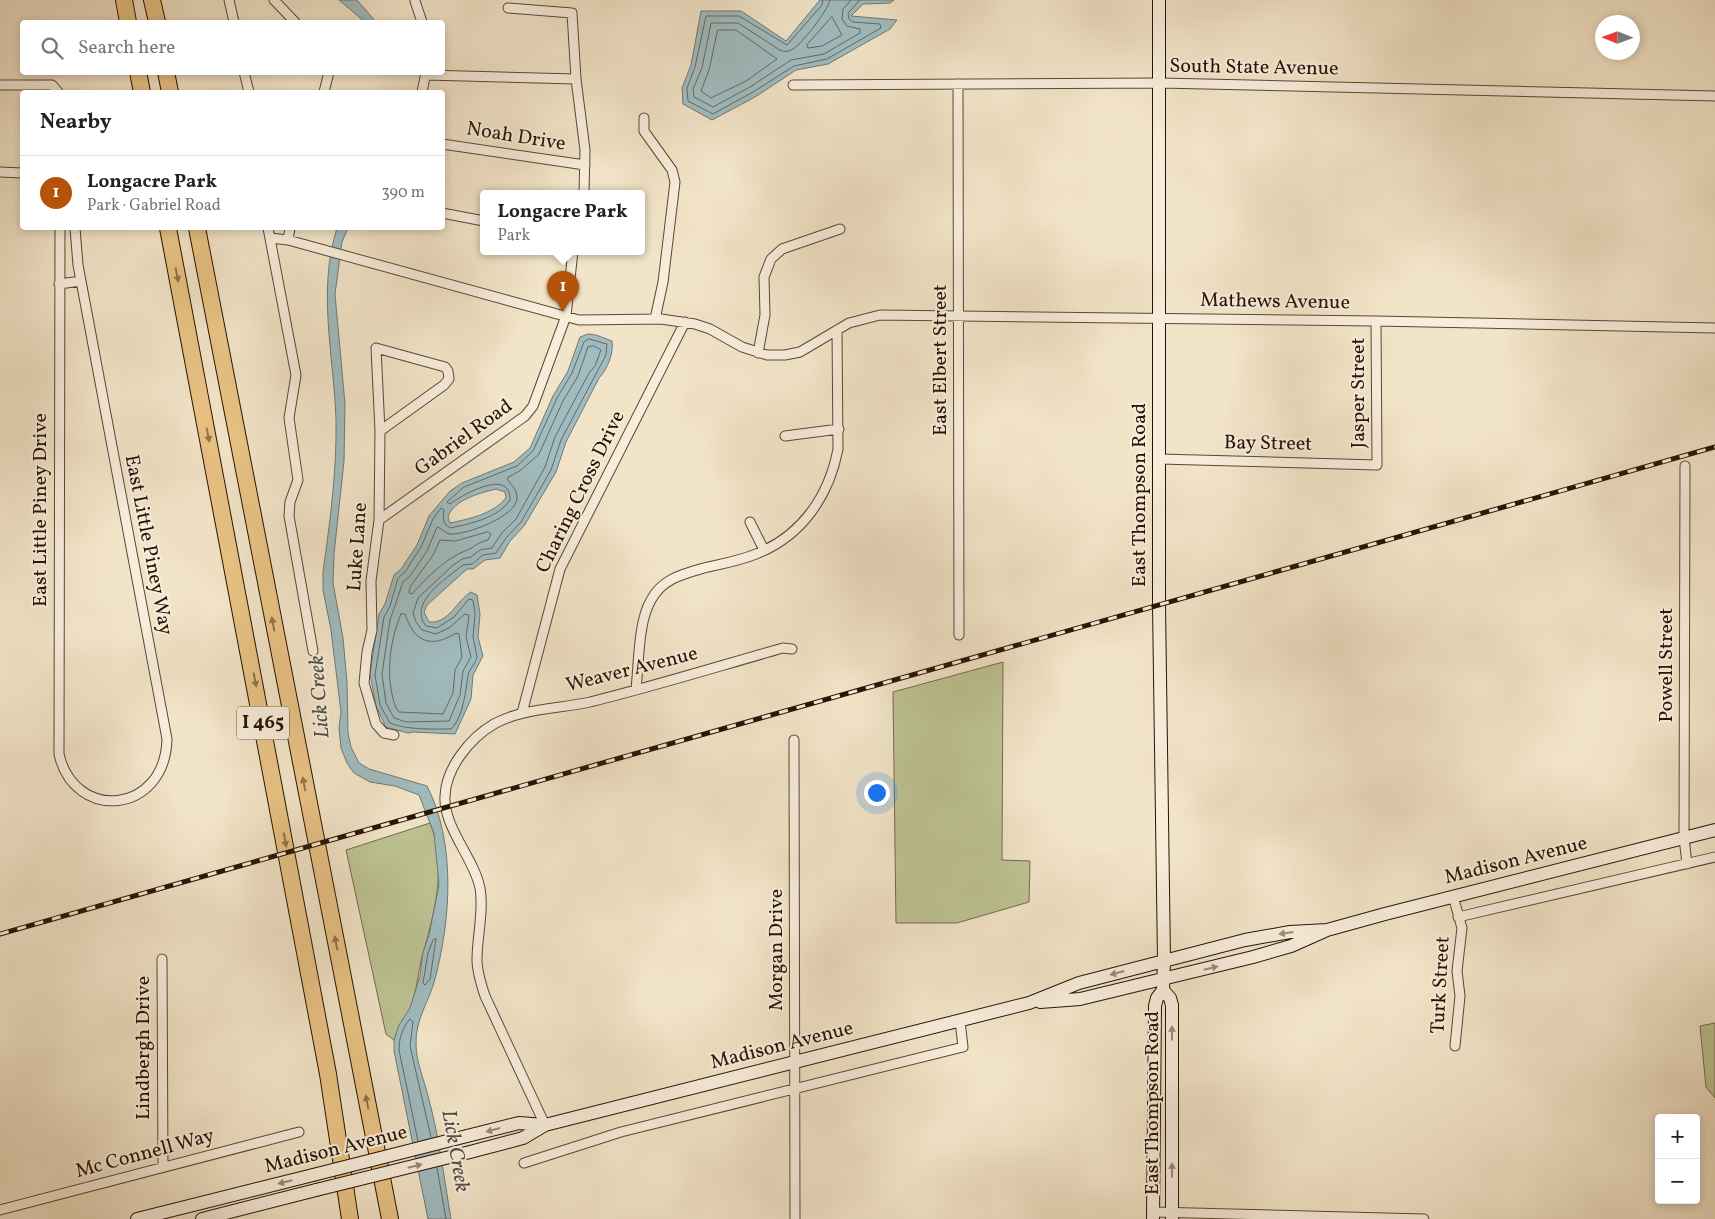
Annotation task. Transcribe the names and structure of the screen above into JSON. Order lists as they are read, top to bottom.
{
  "streets": {
    "highway": ["I 465"],
    "main road": ["East Thompson Road", "Madison Avenue"],
    "street": [
      "South State Avenue",
      "Noah Drive",
      "Mathews Avenue",
      "East Elbert Street",
      "Jasper Street",
      "Gabriel Road",
      "Bay Street",
      "Charing Cross Drive",
      "East Little Piney Drive",
      "East Little Piney Way",
      "Luke Lane",
      "Powell Street",
      "Weaver Avenue",
      "Morgan Drive",
      "Turk Street",
      "Lindbergh Drive",
      "Mc Connell Way"
    ]
  },
  "crossings": [
    ["South State Avenue", "East Elbert Street"],
    ["South State Avenue", "East Thompson Road"],
    ["Mathews Avenue", "East Elbert Street"],
    ["Mathews Avenue", "Jasper Street"],
    ["Mathews Avenue", "Gabriel Road"],
    ["Mathews Avenue", "Charing Cross Drive"],
    ["Mathews Avenue", "East Thompson Road"],
    ["Jasper Street", "Bay Street"],
    ["Gabriel Road", "Luke Lane"],
    ["Bay Street", "East Thompson Road"],
    ["Charing Cross Drive", "Weaver Avenue"],
    ["East Thompson Road", "Madison Avenue"],
    ["East Little Piney Drive", "East Little Piney Way"],
    ["Powell Street", "Madison Avenue"],
    ["Weaver Avenue", "Madison Avenue"],
    ["Madison Avenue", "Morgan Drive"],
    ["Madison Avenue", "Turk Street"],
    ["Lindbergh Drive", "Mc Connell Way"]
  ],
  "water": ["Lick Creek"],
  "north": "left",
  "page": {
    "search": "Search here",
    "heading": "Nearby",
    "list": [
      {
        "mark": "1",
        "name": "Longacre Park",
        "note": "Park · Gabriel Road",
        "value": "390 m"
      }
    ],
    "popup": ["Longacre Park", "Park"],
    "pins": "1",
    "map_buttons": ["+", "−"]
  }
}
